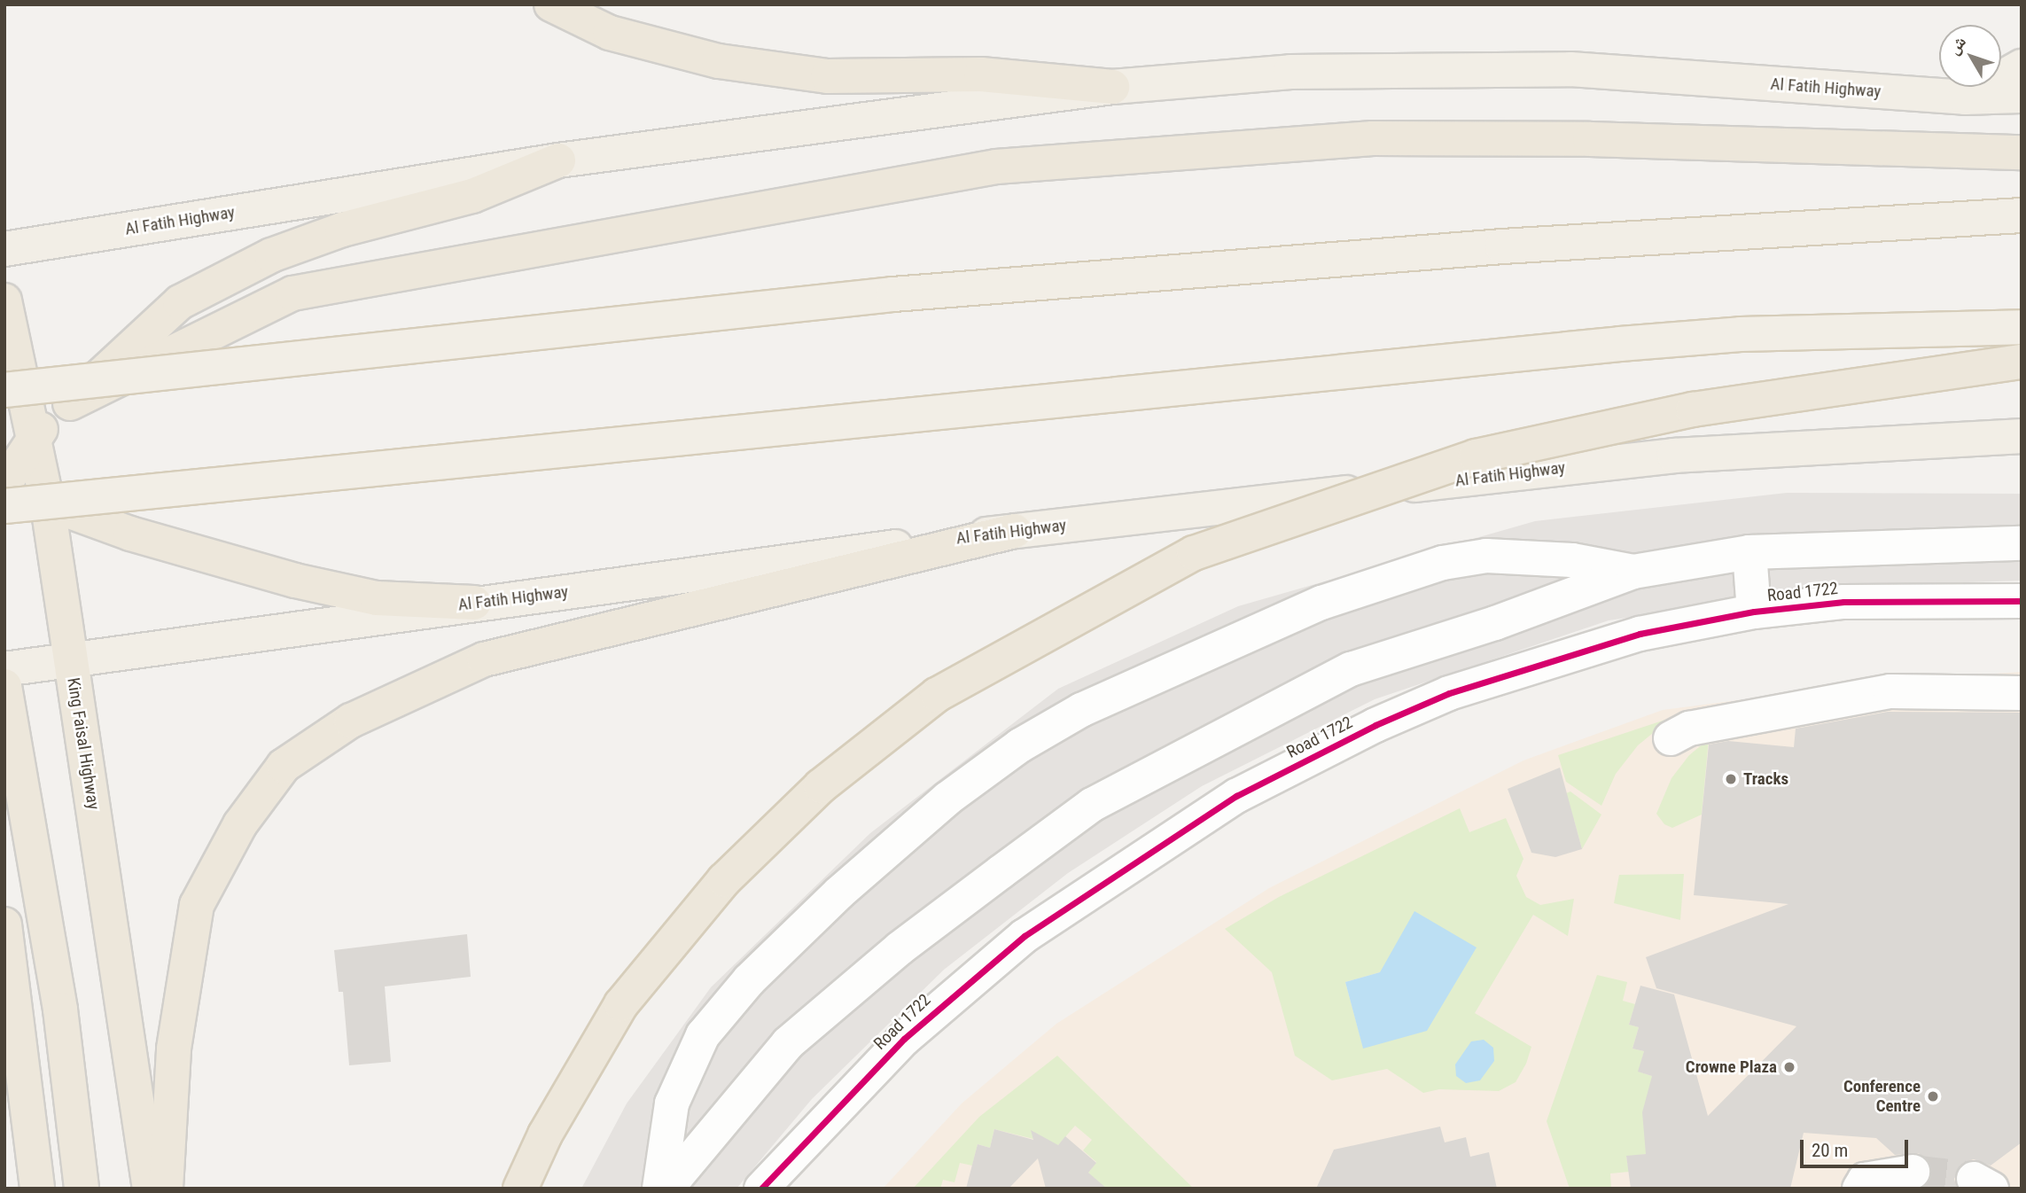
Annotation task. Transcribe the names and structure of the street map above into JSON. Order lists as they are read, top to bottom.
{
  "streets": {
    "highway": ["King Faisal Highway"],
    "main road": ["Al Fatih Highway"],
    "street": ["Road 1722"]
  },
  "crossings": [
    ["Al Fatih Highway", "King Faisal Highway"]
  ],
  "places": ["Tracks", "Crowne Plaza", "Conference Centre"],
  "scale_bar": "20 m",
  "north": "top left"
}
